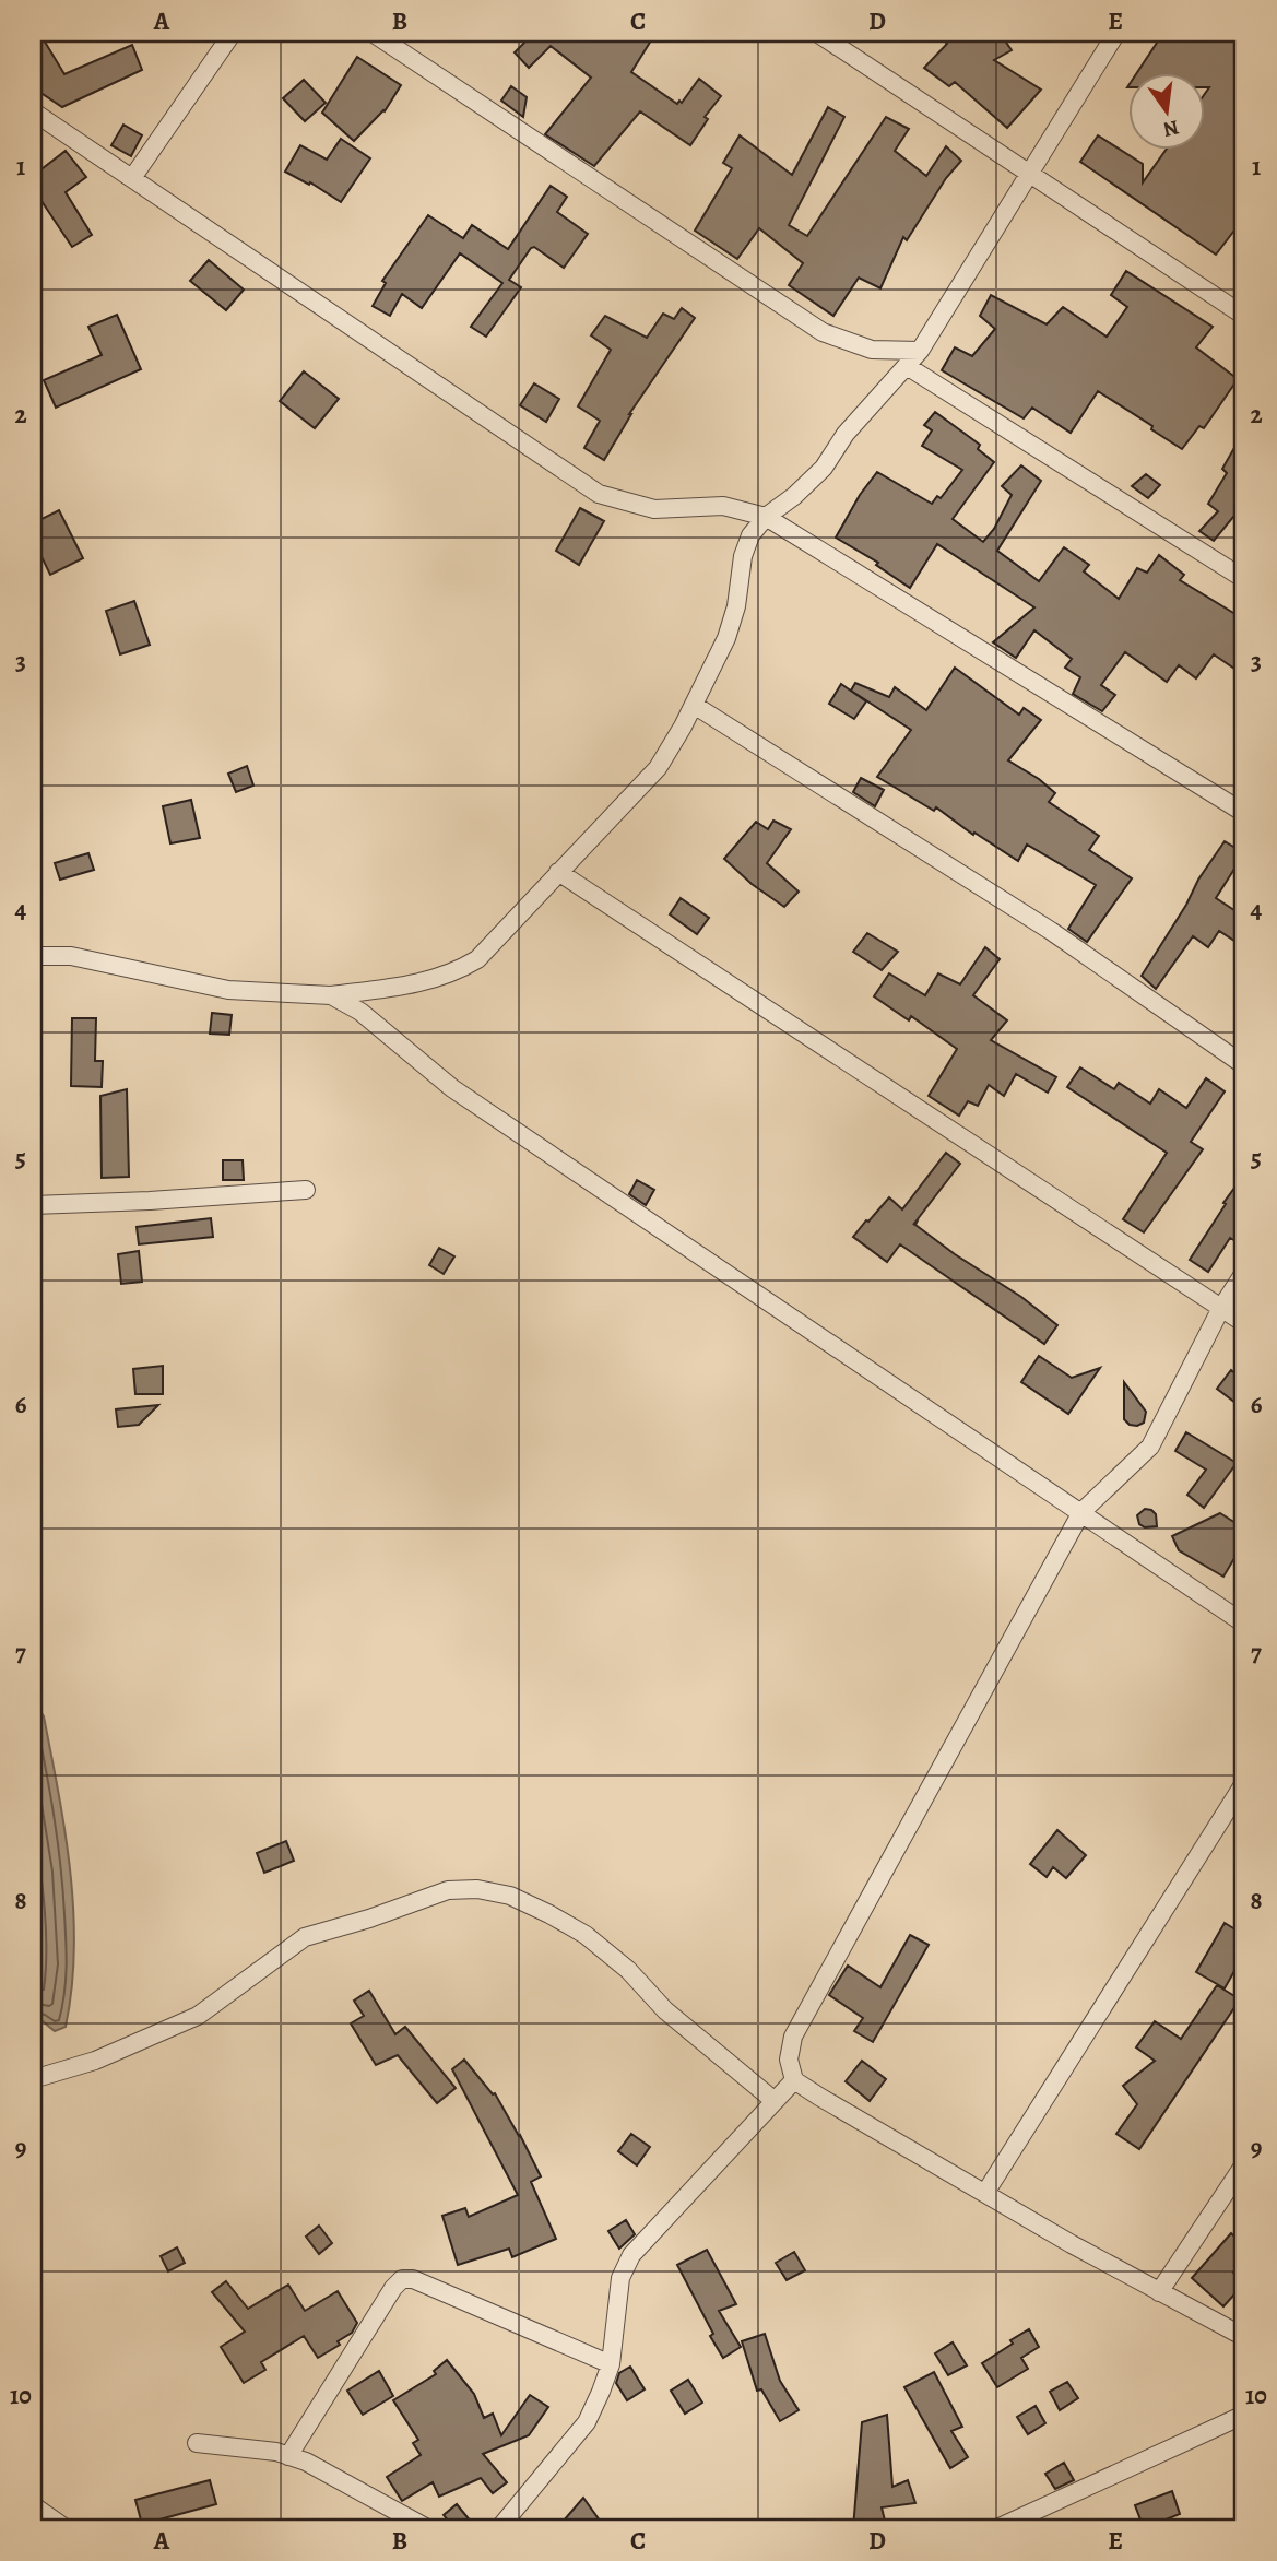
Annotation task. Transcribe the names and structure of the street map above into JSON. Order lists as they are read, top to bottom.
{
  "north": "bottom",
  "grid": {
    "columns": [
      "A",
      "B",
      "C",
      "D",
      "E"
    ],
    "rows": [
      "1",
      "2",
      "3",
      "4",
      "5",
      "6",
      "7",
      "8",
      "9",
      "10"
    ]
  }
}
